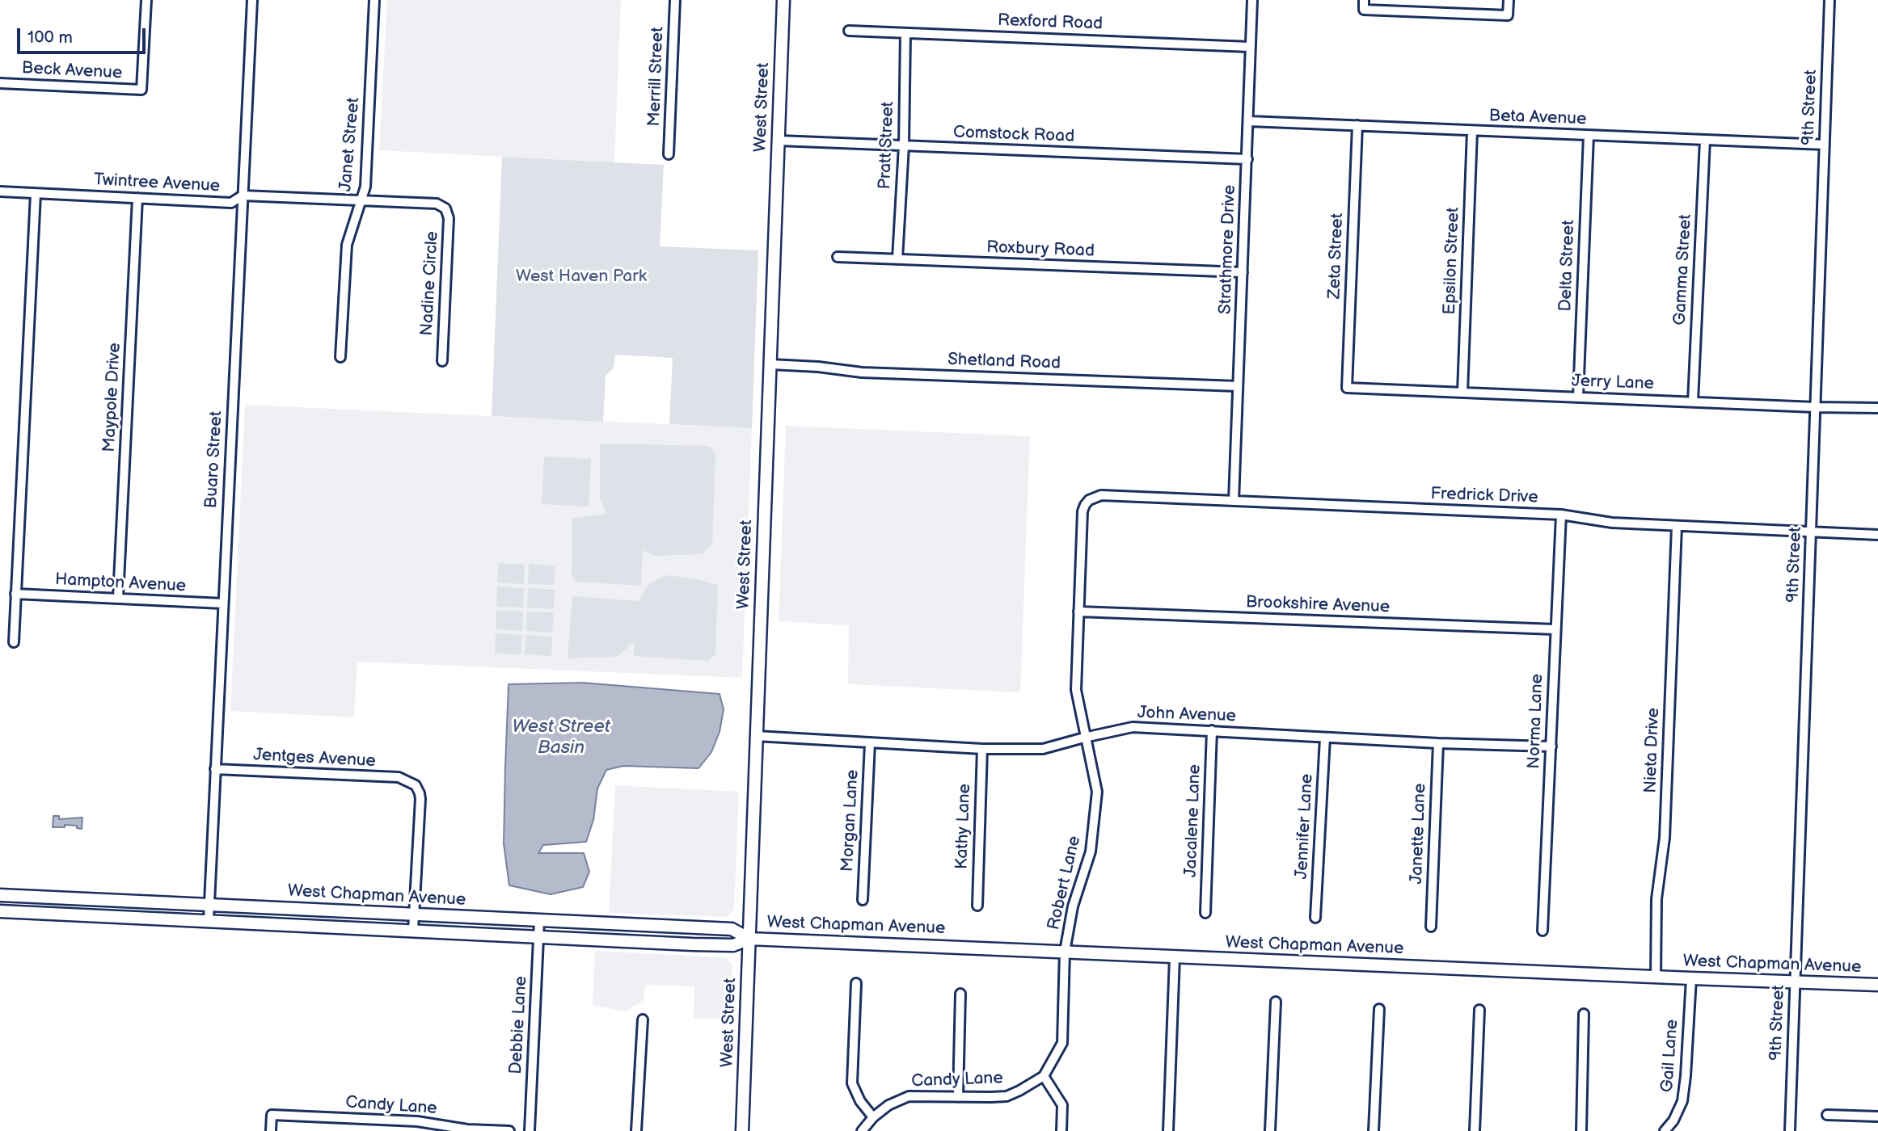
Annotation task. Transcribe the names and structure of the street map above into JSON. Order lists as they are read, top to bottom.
{
  "streets": {
    "main road": ["West Street", "West Chapman Avenue"],
    "street": [
      "Rexford Road",
      "Beck Avenue",
      "Merrill Street",
      "9th Street",
      "Beta Avenue",
      "Comstock Road",
      "Janet Street",
      "Pratt Street",
      "Twintree Avenue",
      "Roxbury Road",
      "Strathmore Drive",
      "Zeta Street",
      "Epsilon Street",
      "Delta Street",
      "Gamma Street",
      "Nadine Circle",
      "Shetland Road",
      "Jerry Lane",
      "Maypole Drive",
      "Buaro Street",
      "Fredrick Drive",
      "Hampton Avenue",
      "Brookshire Avenue",
      "John Avenue",
      "Norma Lane",
      "Nieta Drive",
      "Jentges Avenue",
      "Morgan Lane",
      "Jacalene Lane",
      "Kathy Lane",
      "Jennifer Lane",
      "Janette Lane",
      "Robert Lane",
      "Debbie Lane",
      "Gail Lane",
      "Candy Lane"
    ]
  },
  "crossings": [
    ["Rexford Road", "Pratt Street"],
    ["Rexford Road", "Strathmore Drive"],
    ["West Street", "Comstock Road"],
    ["West Street", "Shetland Road"],
    ["West Street", "John Avenue"],
    ["West Street", "West Chapman Avenue"],
    ["9th Street", "Beta Avenue"],
    ["9th Street", "Jerry Lane"],
    ["9th Street", "Fredrick Drive"],
    ["9th Street", "West Chapman Avenue"],
    ["Beta Avenue", "Strathmore Drive"],
    ["Beta Avenue", "Zeta Street"],
    ["Beta Avenue", "Epsilon Street"],
    ["Beta Avenue", "Delta Street"],
    ["Beta Avenue", "Gamma Street"],
    ["Comstock Road", "Pratt Street"],
    ["Comstock Road", "Strathmore Drive"],
    ["Janet Street", "Twintree Avenue"],
    ["Pratt Street", "Roxbury Road"],
    ["Twintree Avenue", "Nadine Circle"],
    ["Twintree Avenue", "Maypole Drive"],
    ["Twintree Avenue", "Buaro Street"],
    ["Roxbury Road", "Strathmore Drive"],
    ["Strathmore Drive", "Shetland Road"],
    ["Strathmore Drive", "Fredrick Drive"],
    ["Zeta Street", "Jerry Lane"],
    ["Epsilon Street", "Jerry Lane"],
    ["Delta Street", "Jerry Lane"],
    ["Gamma Street", "Jerry Lane"],
    ["Maypole Drive", "Hampton Avenue"],
    ["Buaro Street", "Hampton Avenue"],
    ["Buaro Street", "Jentges Avenue"],
    ["Buaro Street", "West Chapman Avenue"],
    ["Fredrick Drive", "Norma Lane"],
    ["Fredrick Drive", "Nieta Drive"],
    ["Fredrick Drive", "Robert Lane"],
    ["Brookshire Avenue", "Norma Lane"],
    ["Brookshire Avenue", "Robert Lane"],
    ["John Avenue", "Norma Lane"],
    ["John Avenue", "Morgan Lane"],
    ["John Avenue", "Jacalene Lane"],
    ["John Avenue", "Kathy Lane"],
    ["John Avenue", "Jennifer Lane"],
    ["John Avenue", "Janette Lane"],
    ["John Avenue", "Robert Lane"],
    ["Nieta Drive", "West Chapman Avenue"],
    ["Jentges Avenue", "West Chapman Avenue"],
    ["Robert Lane", "West Chapman Avenue"],
    ["Robert Lane", "Candy Lane"],
    ["West Chapman Avenue", "Debbie Lane"],
    ["West Chapman Avenue", "Gail Lane"]
  ],
  "water": ["West Street Basin"],
  "parks": ["West Haven Park"],
  "scale_bar": "100 m"
}
